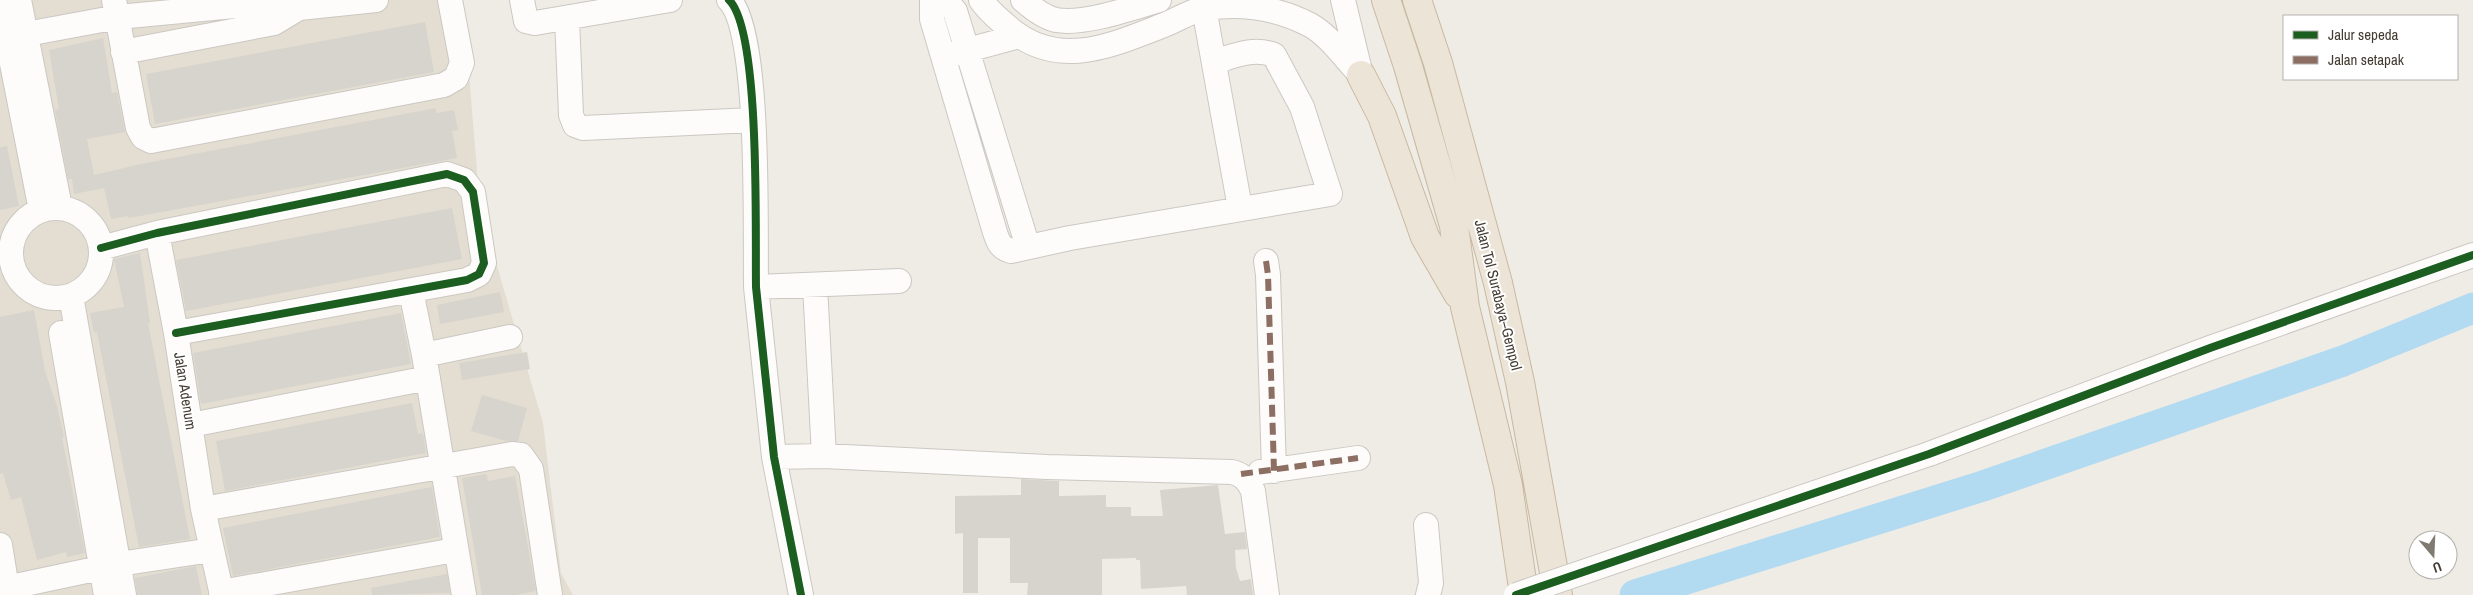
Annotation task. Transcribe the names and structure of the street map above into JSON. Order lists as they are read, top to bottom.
{
  "streets": {
    "highway": ["Jalan Tol Surabaya–Gempol"],
    "street": ["Jalan Adenum"]
  },
  "legend": ["Jalur sepeda", "Jalan setapak"],
  "north": "bottom"
}
